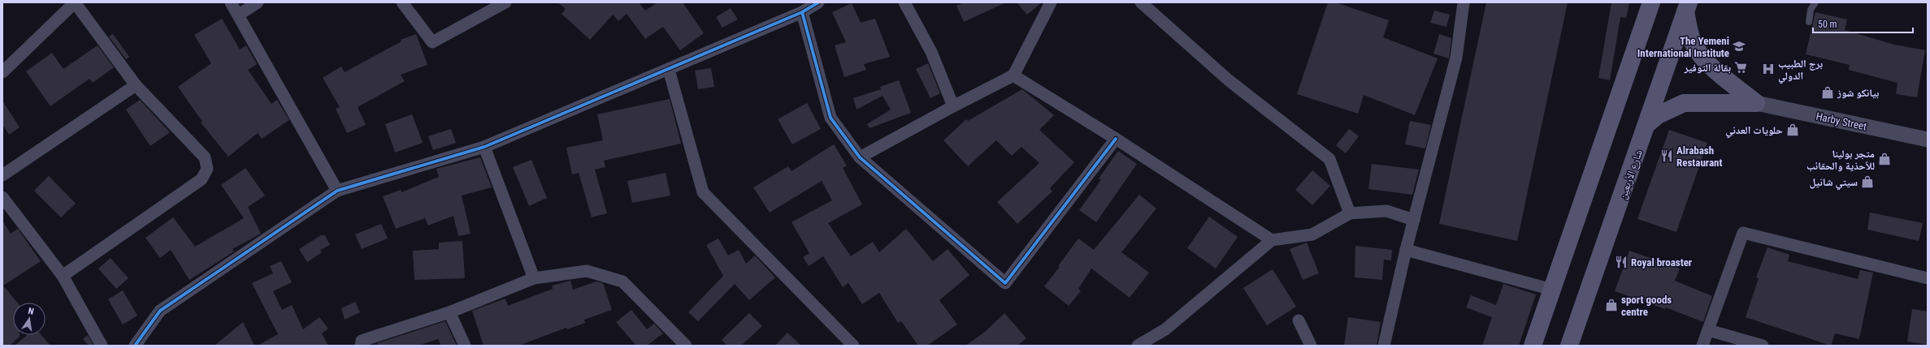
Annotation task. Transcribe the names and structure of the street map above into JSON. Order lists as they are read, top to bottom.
{
  "streets": {
    "main road": ["شارع الأربعين"],
    "street": ["Harby Street"]
  },
  "places": {
    "school or university": ["The Yemeni International Institute"],
    "supermarket": ["بقالة التوفير"],
    "hospital": ["برج الطبيب الدولي"],
    "shop": [
      "بيانكو شوز",
      "حلويات العدني",
      "متجر بولينا للأحذية والحقائب",
      "سيتي شانيل",
      "sport goods centre"
    ],
    "restaurant": ["Alrabash Restaurant", "Royal broaster"]
  },
  "scale_bar": "50 m",
  "north": "top"
}
